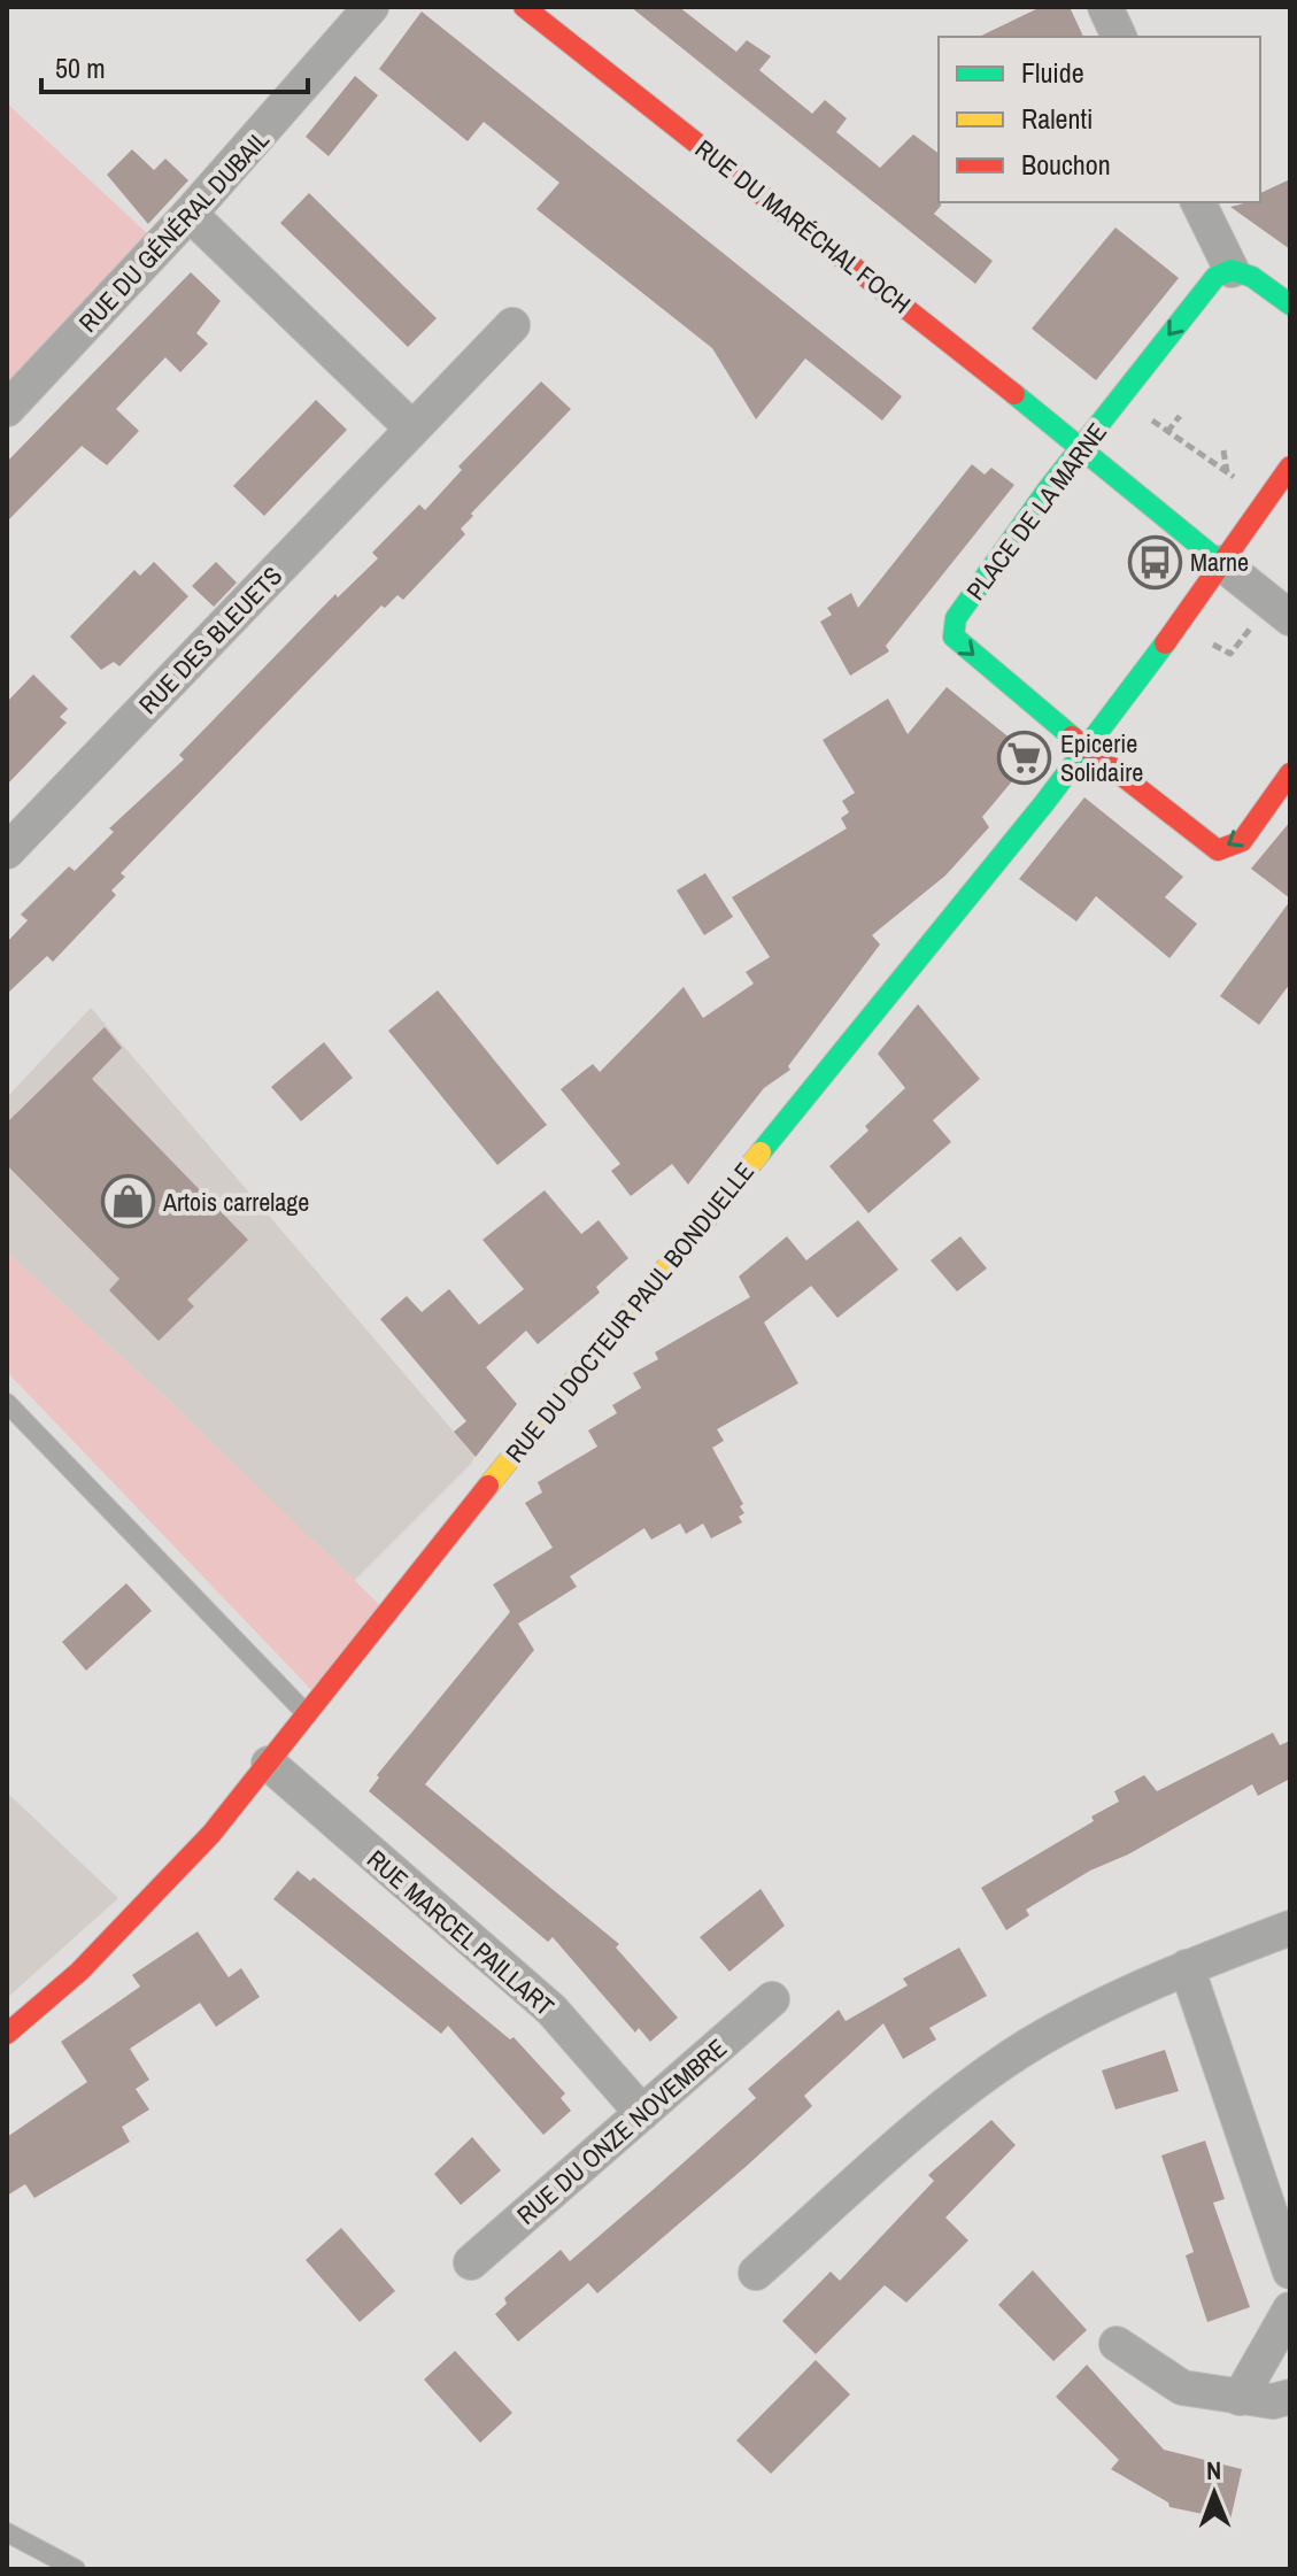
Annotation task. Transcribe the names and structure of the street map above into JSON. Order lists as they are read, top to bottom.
{
  "streets": {
    "street": [
      "RUE DU MARÉCHAL FOCH",
      "RUE DU GÉNÉRAL DUBAIL",
      "PLACE DE LA MARNE",
      "RUE DES BLEUETS",
      "RUE DU DOCTEUR PAUL BONDUELLE",
      "RUE MARCEL PAILLART",
      "RUE DU ONZE NOVEMBRE"
    ]
  },
  "crossings": [
    ["RUE DU MARÉCHAL FOCH", "PLACE DE LA MARNE"],
    ["RUE DU MARÉCHAL FOCH", "RUE DU DOCTEUR PAUL BONDUELLE"],
    ["PLACE DE LA MARNE", "RUE DU DOCTEUR PAUL BONDUELLE"],
    ["RUE DU DOCTEUR PAUL BONDUELLE", "RUE MARCEL PAILLART"],
    ["RUE MARCEL PAILLART", "RUE DU ONZE NOVEMBRE"]
  ],
  "places": {
    "bus stop": ["Marne"],
    "supermarket": ["Epicerie Solidaire"],
    "shop": ["Artois carrelage"]
  },
  "legend": ["Fluide", "Ralenti", "Bouchon"],
  "scale_bar": "50 m",
  "north": "top"
}
